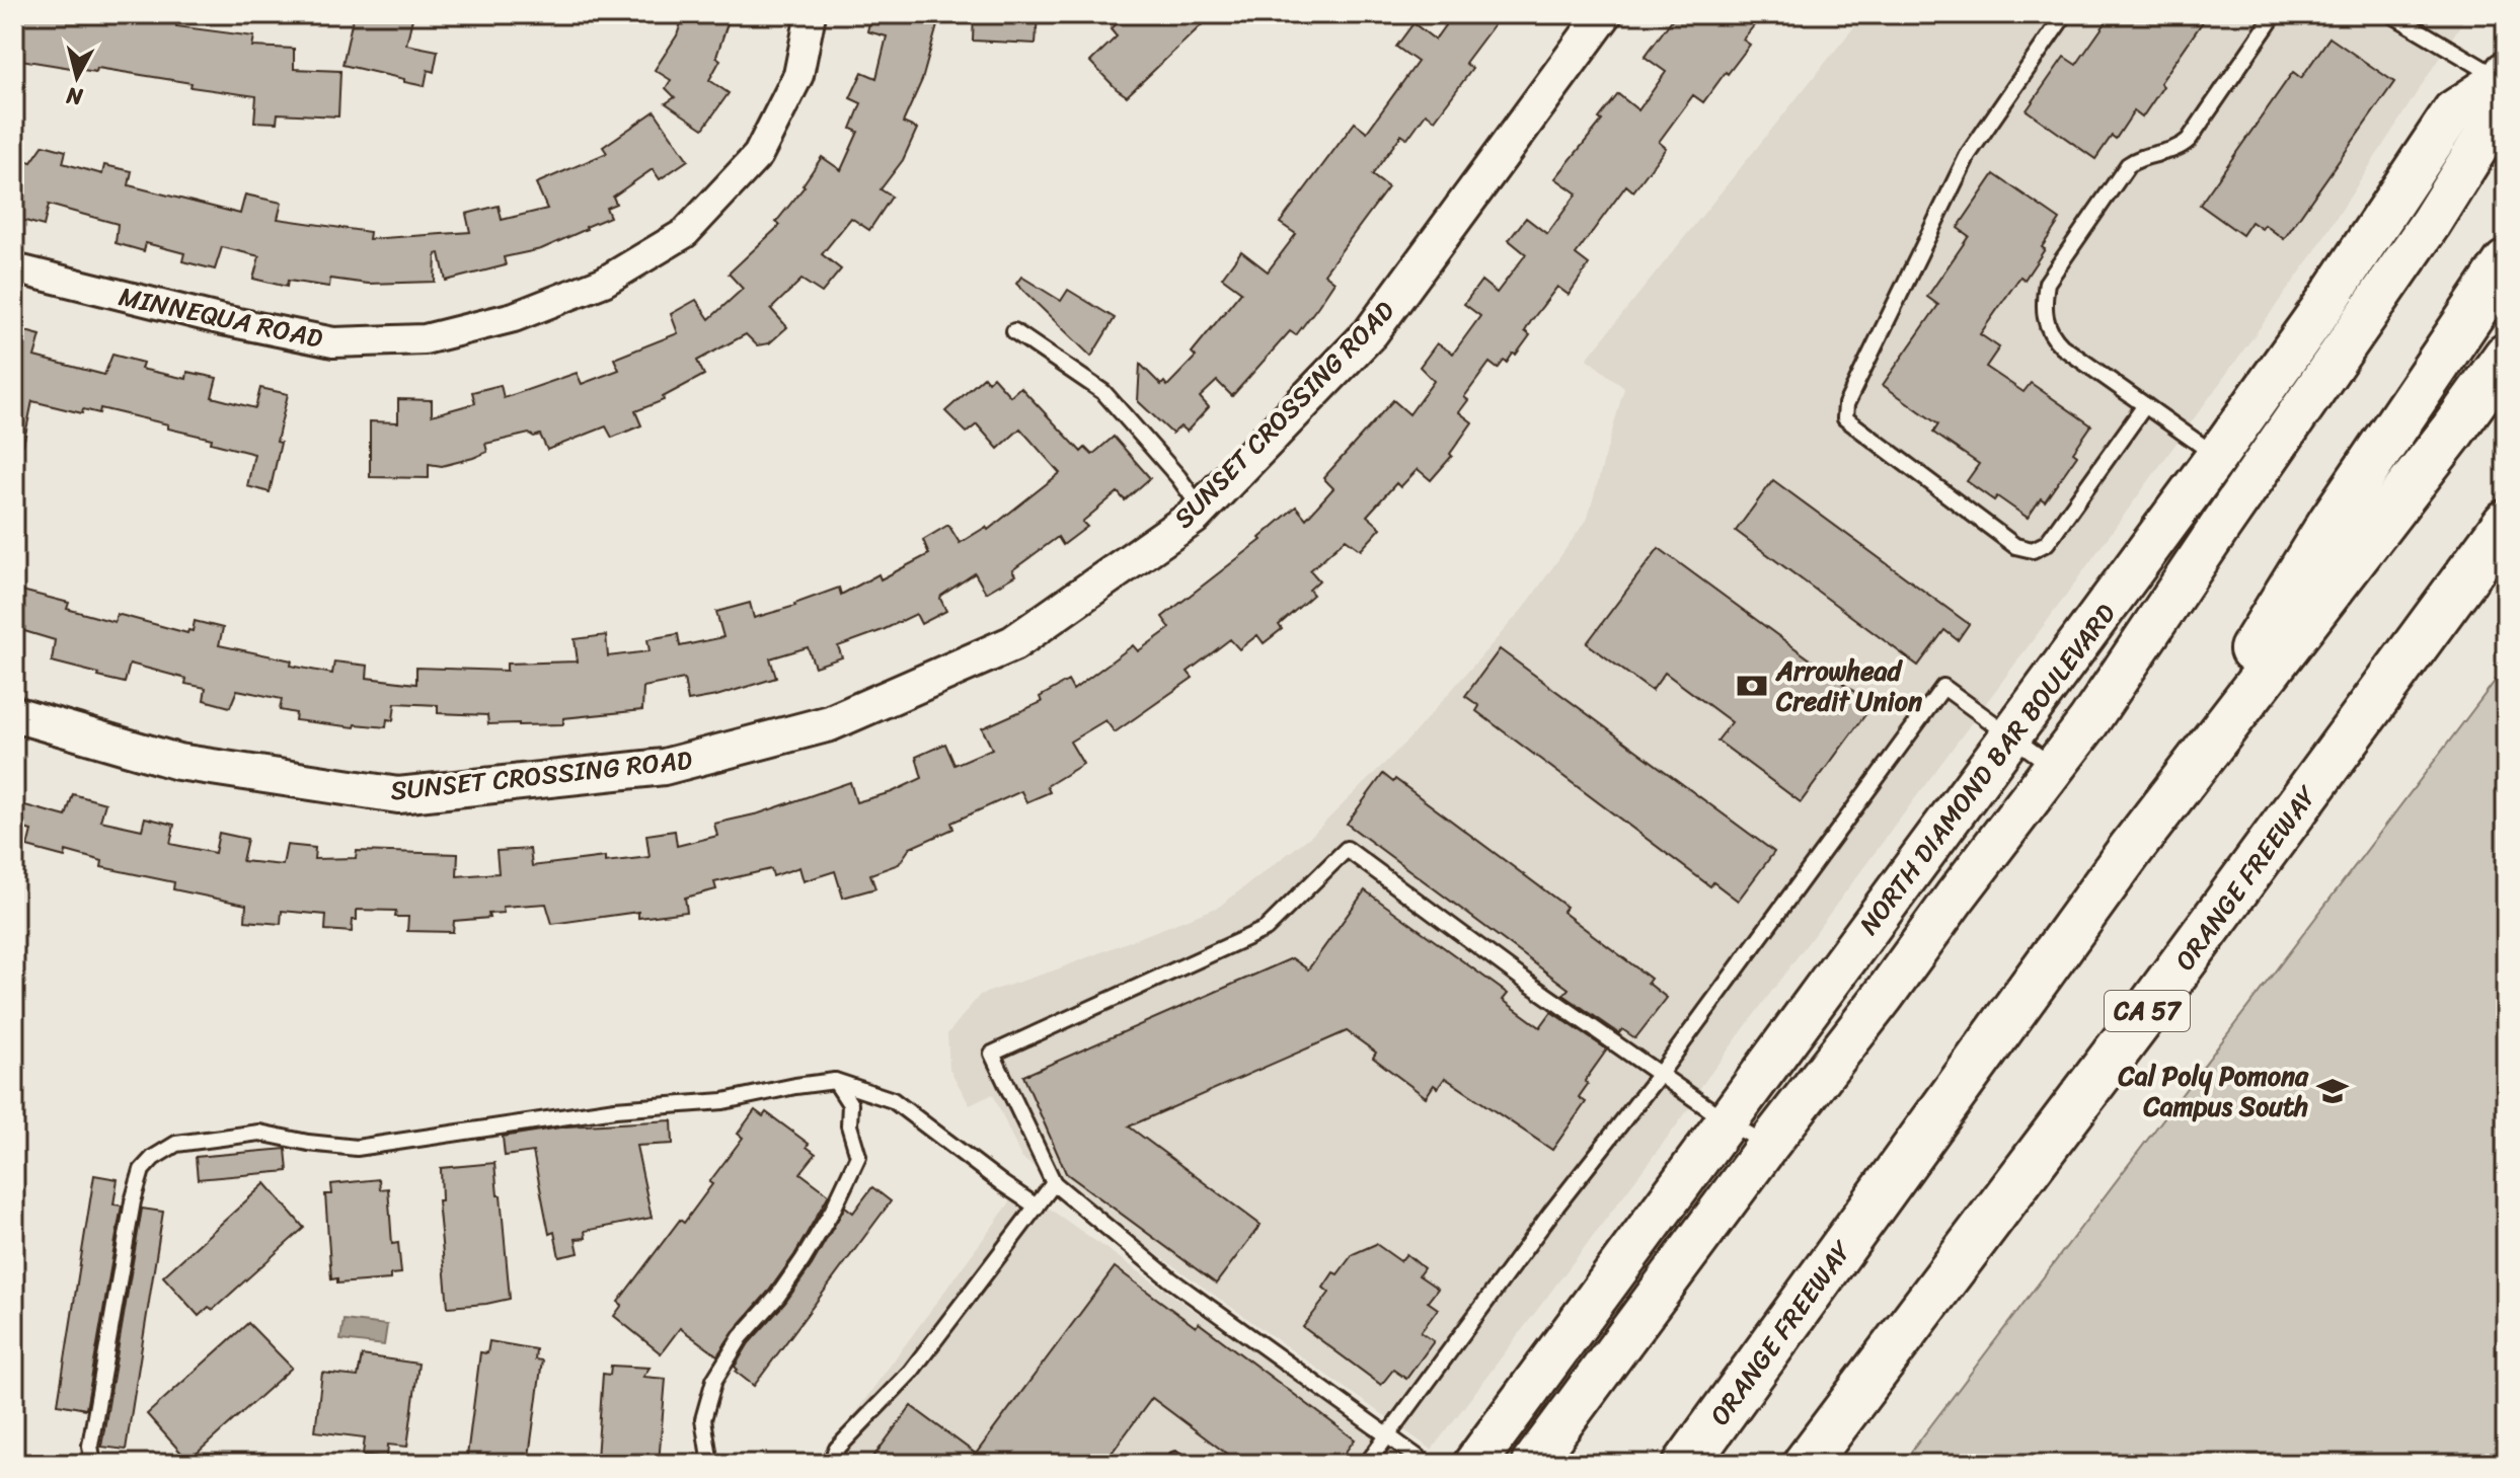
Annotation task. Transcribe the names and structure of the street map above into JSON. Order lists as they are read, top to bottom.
{
  "streets": {
    "highway": ["ORANGE FREEWAY", "CA 57"],
    "main road": ["NORTH DIAMOND BAR BOULEVARD"],
    "street": ["MINNEQUA ROAD", "SUNSET CROSSING ROAD"]
  },
  "places": {
    "bank": ["Arrowhead Credit Union"],
    "school or university": ["Cal Poly Pomona Campus South"]
  },
  "north": "bottom"
}
